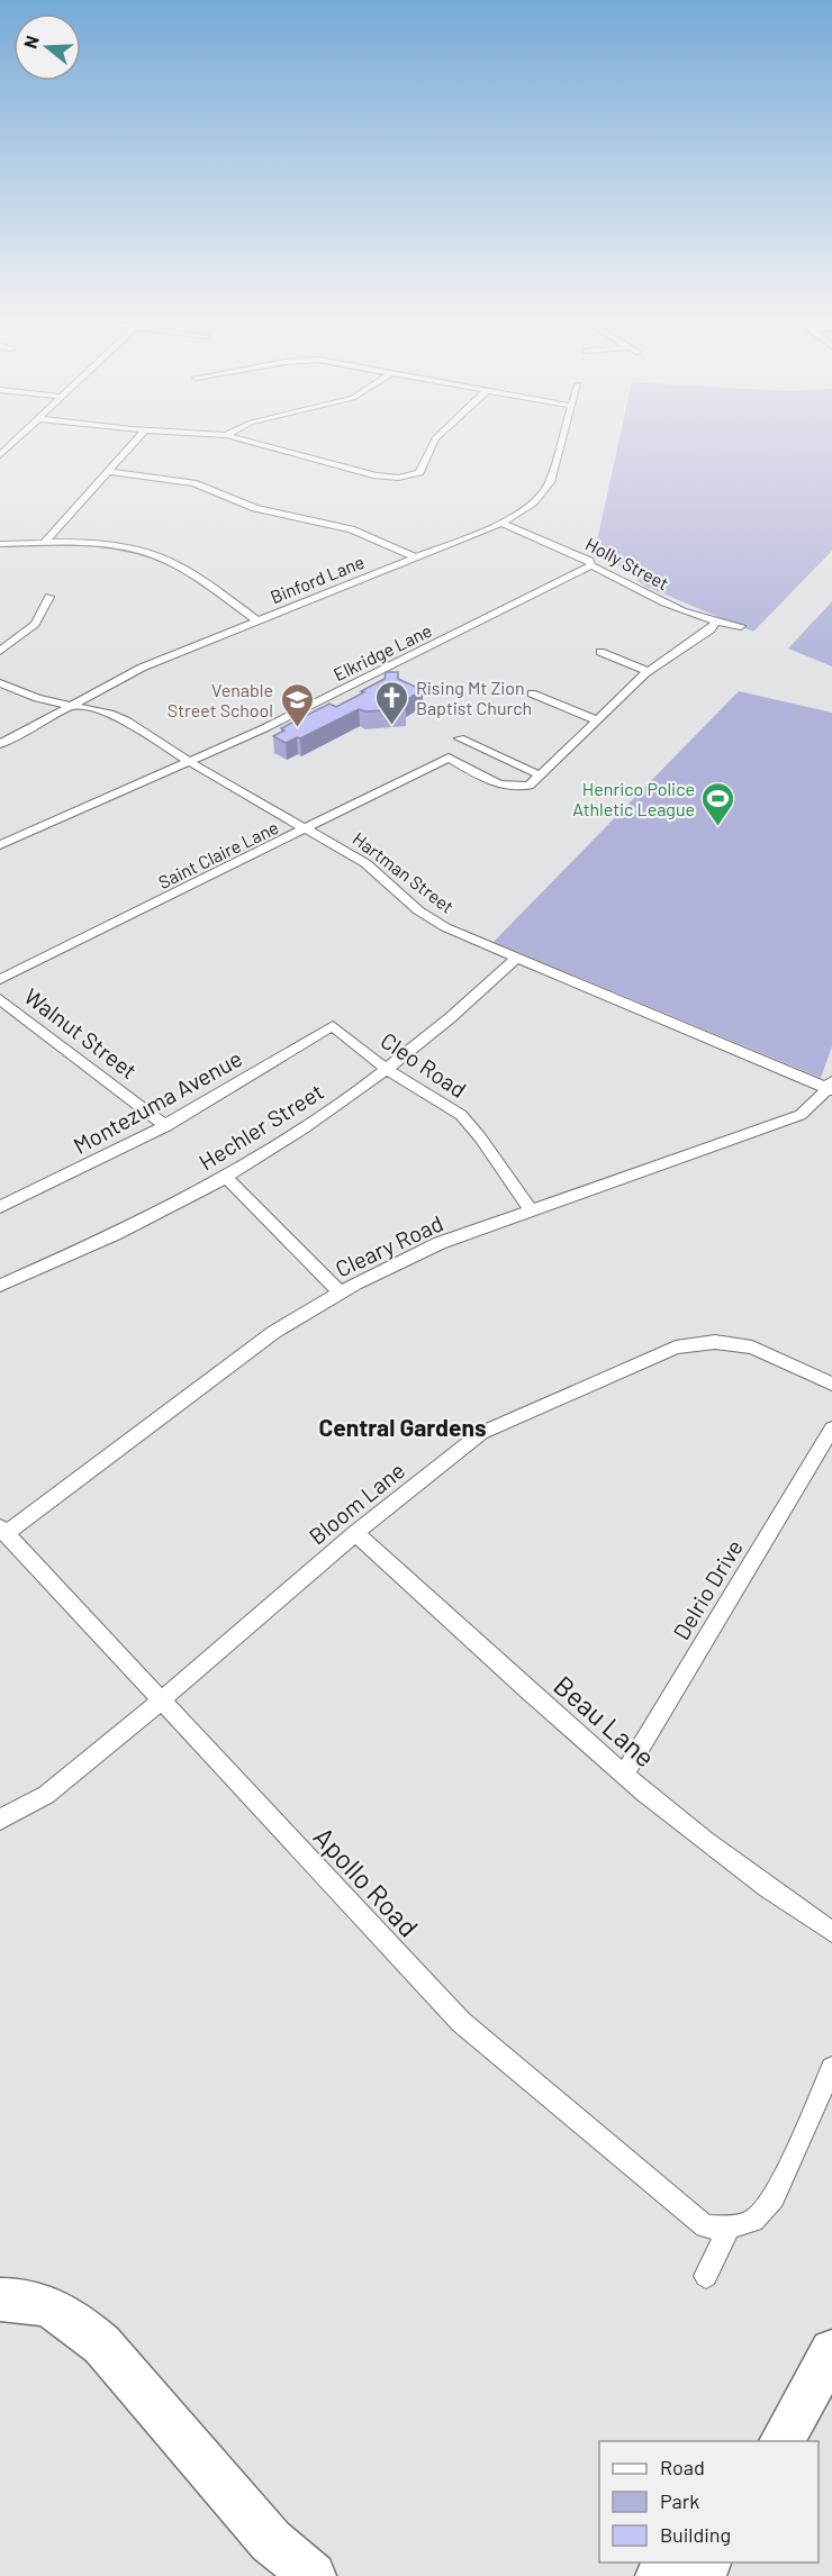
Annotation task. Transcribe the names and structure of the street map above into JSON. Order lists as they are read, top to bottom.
{
  "streets": {
    "street": [
      "Holly Street",
      "Binford Lane",
      "Elkridge Lane",
      "Saint Claire Lane",
      "Hartman Street",
      "Walnut Street",
      "Cleo Road",
      "Montezuma Avenue",
      "Hechler Street",
      "Cleary Road",
      "Bloom Lane",
      "Delrio Drive",
      "Beau Lane",
      "Apollo Road"
    ]
  },
  "crossings": [
    ["Holly Street", "Binford Lane"],
    ["Holly Street", "Elkridge Lane"],
    ["Binford Lane", "Hartman Street"],
    ["Elkridge Lane", "Hartman Street"],
    ["Saint Claire Lane", "Hartman Street"],
    ["Hartman Street", "Hechler Street"],
    ["Hartman Street", "Cleary Road"],
    ["Walnut Street", "Montezuma Avenue"],
    ["Cleo Road", "Montezuma Avenue"],
    ["Cleo Road", "Hechler Street"],
    ["Cleo Road", "Cleary Road"],
    ["Cleary Road", "Apollo Road"],
    ["Bloom Lane", "Beau Lane"],
    ["Bloom Lane", "Apollo Road"],
    ["Delrio Drive", "Beau Lane"]
  ],
  "districts": ["Central Gardens"],
  "places": {
    "church": ["Rising Mt Zion Baptist Church"],
    "school or university": ["Venable Street School"],
    "sports": ["Henrico Police Athletic League"]
  },
  "legend": ["Road", "Park", "Building"],
  "north": "left"
}
